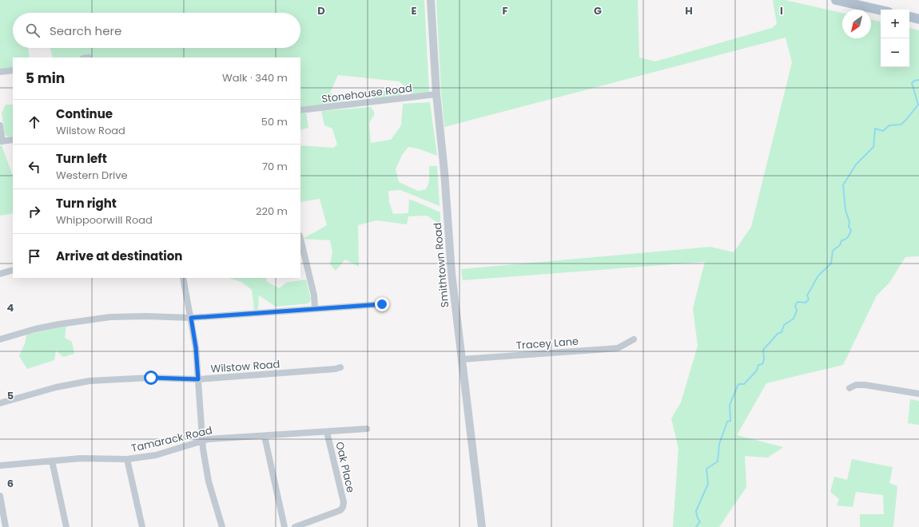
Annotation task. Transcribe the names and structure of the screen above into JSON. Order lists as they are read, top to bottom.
{
  "streets": {
    "street": [
      "Stonehouse Road",
      "Smithtown Road",
      "Tracey Lane",
      "Wilstow Road",
      "Tamarack Road",
      "Oak Place"
    ]
  },
  "crossings": [
    ["Stonehouse Road", "Smithtown Road"],
    ["Smithtown Road", "Tracey Lane"],
    ["Tamarack Road", "Oak Place"]
  ],
  "north": "bottom left",
  "page": {
    "map_buttons": ["+", "−"],
    "search": "Search here",
    "heading": ["5 min", "Walk · 340 m"],
    "list": [
      ["Continue", "Wilstow Road", "50 m"],
      ["Turn left", "Western Drive", "70 m"],
      ["Turn right", "Whippoorwill Road", "220 m"],
      "Arrive at destination"
    ]
  },
  "grid": {
    "columns": [
      "D",
      "E",
      "F",
      "G",
      "H",
      "I"
    ],
    "rows": ["4", "5", "6"]
  }
}
